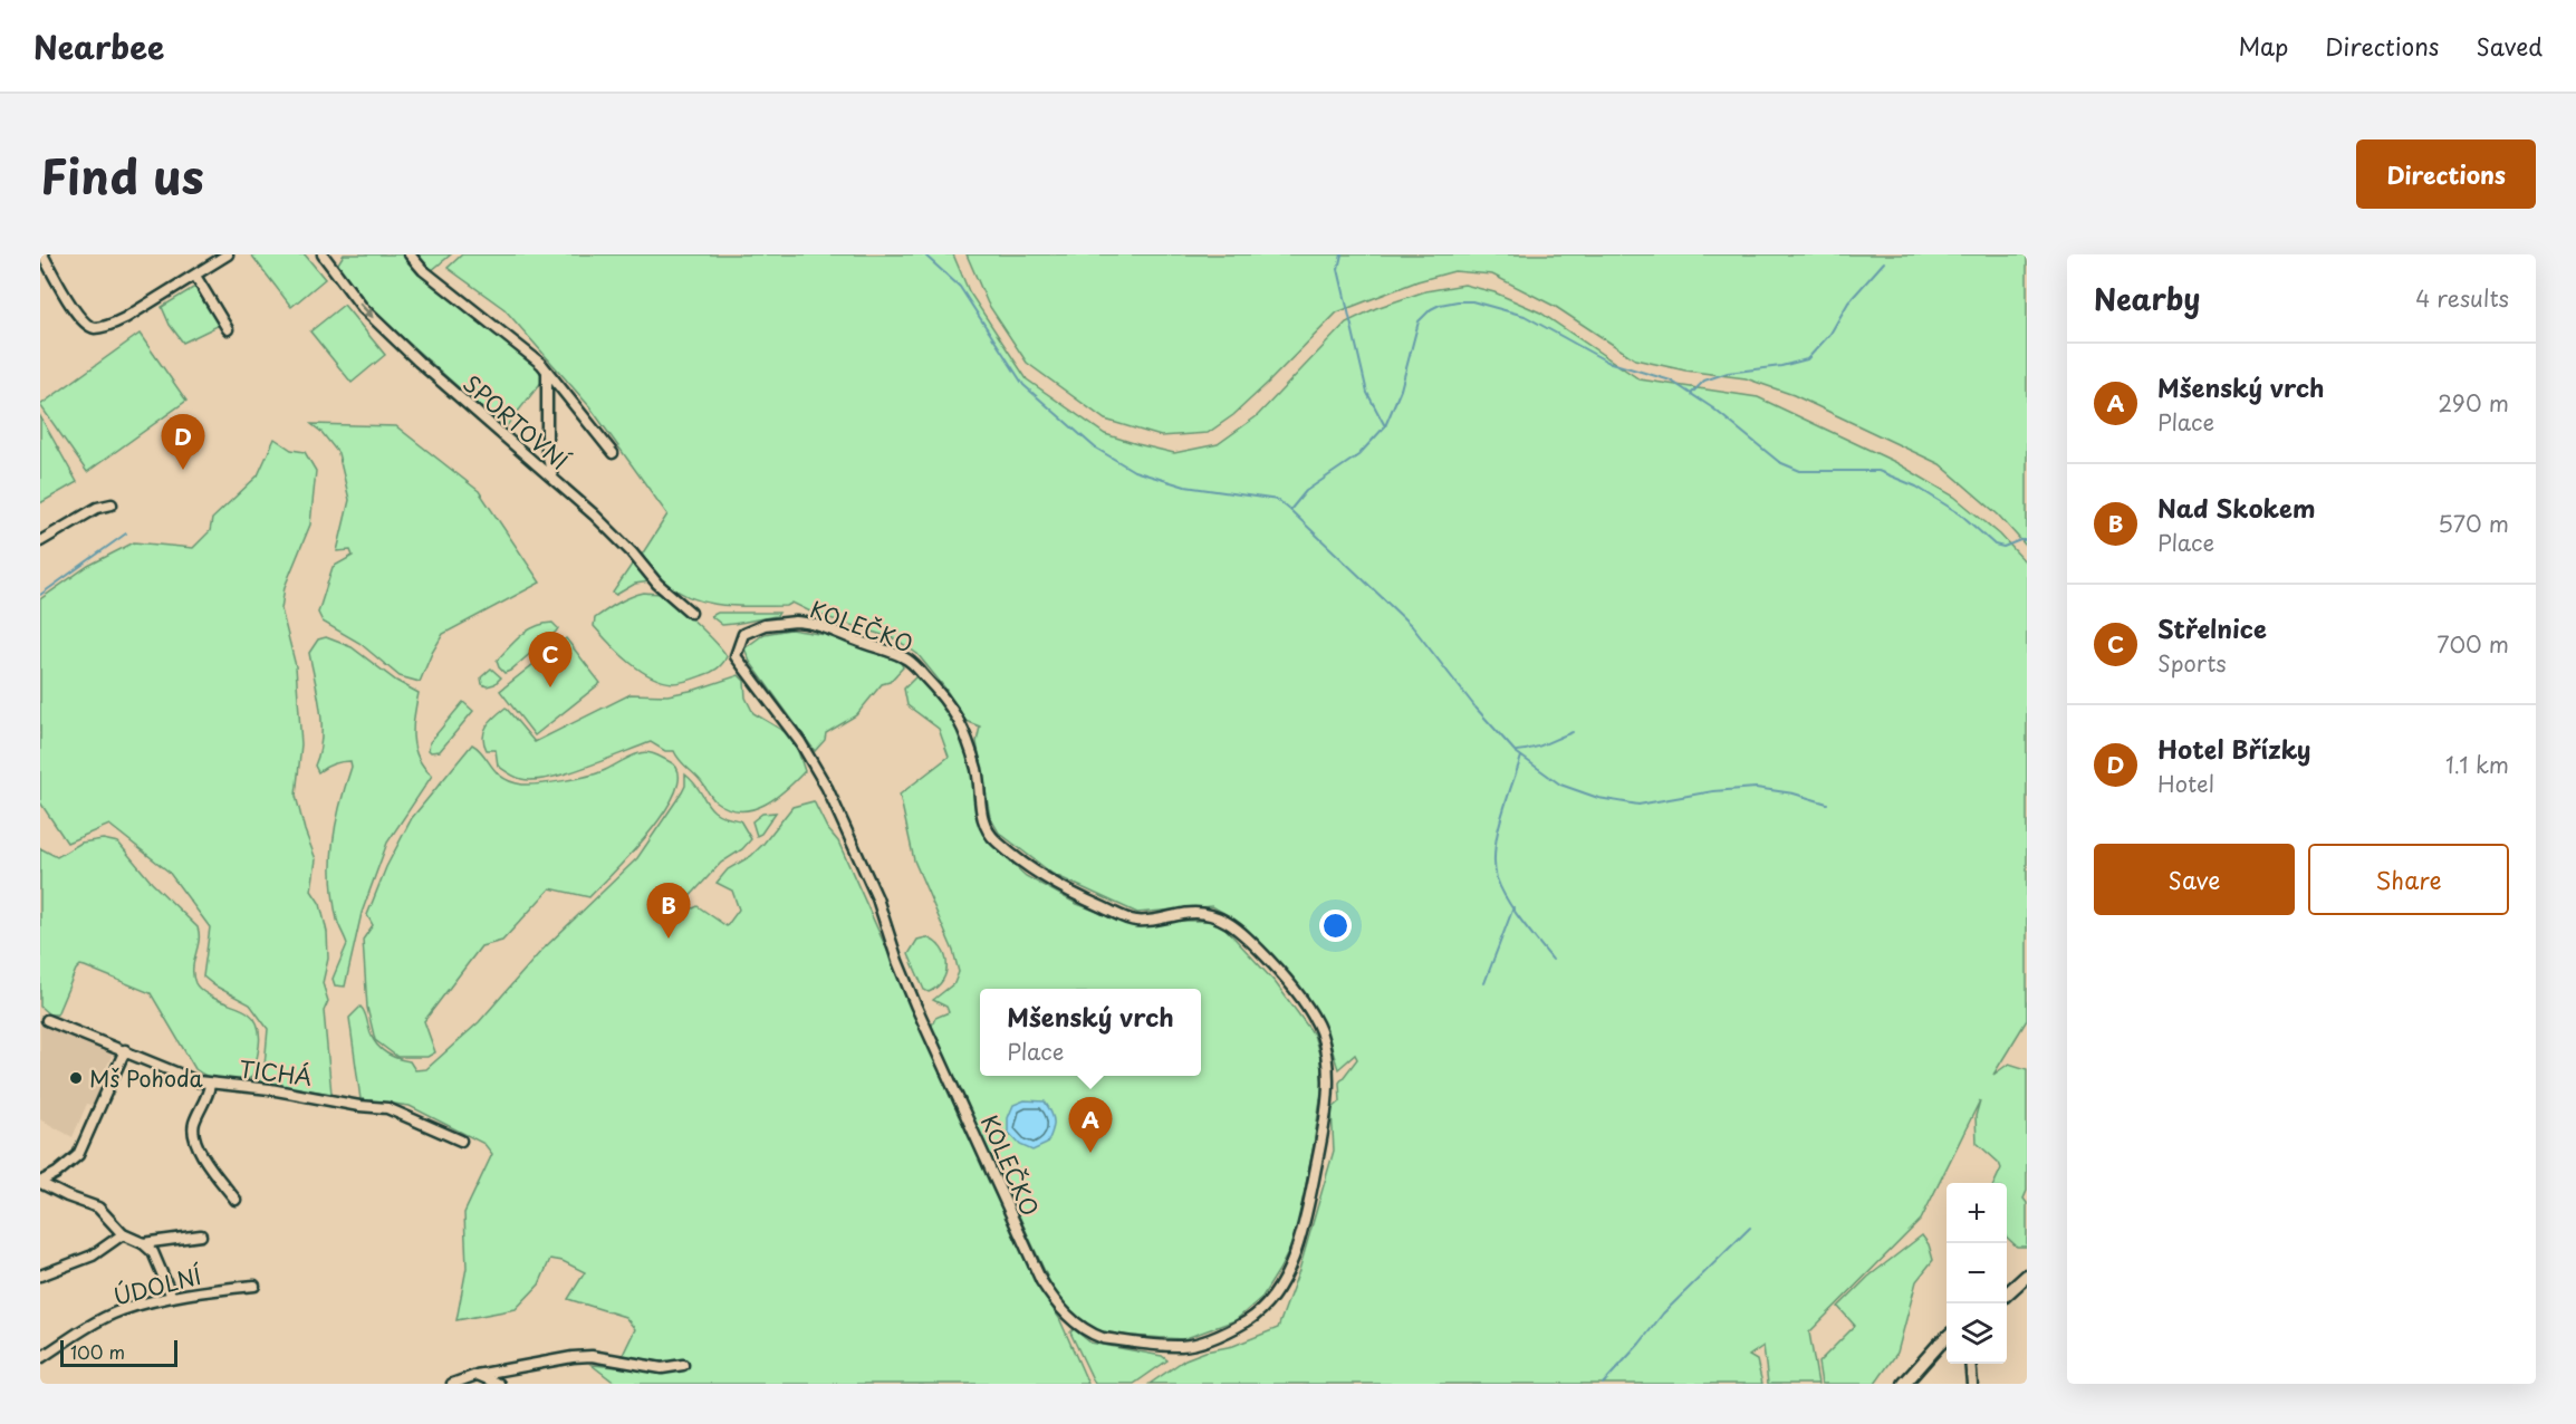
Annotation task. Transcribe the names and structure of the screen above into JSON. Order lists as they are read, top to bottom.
{
  "streets": {
    "street": [
      "SPORTOVNÍ",
      "KOLEČKO",
      "TICHÁ",
      "ÚDOLNÍ"
    ]
  },
  "places": ["Mš Pohoda"],
  "scale_bar": "100 m",
  "page": {
    "header": "Nearbee",
    "nav": ["Map", "Directions", "Saved"],
    "title": "Find us",
    "buttons": [
      "Directions",
      ["Save", "Share"]
    ],
    "heading": ["Nearby", "4 results"],
    "list": [
      {
        "mark": "A",
        "name": "Mšenský vrch",
        "note": "Place",
        "value": "290 m"
      },
      {
        "mark": "B",
        "name": "Nad Skokem",
        "note": "Place",
        "value": "570 m"
      },
      {
        "mark": "C",
        "name": "Střelnice",
        "note": "Sports",
        "value": "700 m"
      },
      {
        "mark": "D",
        "name": "Hotel Břízky",
        "note": "Hotel",
        "value": "1.1 km"
      }
    ],
    "pins": [
      "D",
      "C",
      "B",
      "A"
    ],
    "popup": ["Mšenský vrch", "Place"],
    "map_buttons": ["+", "−"],
    "scale": "100 m"
  }
}
